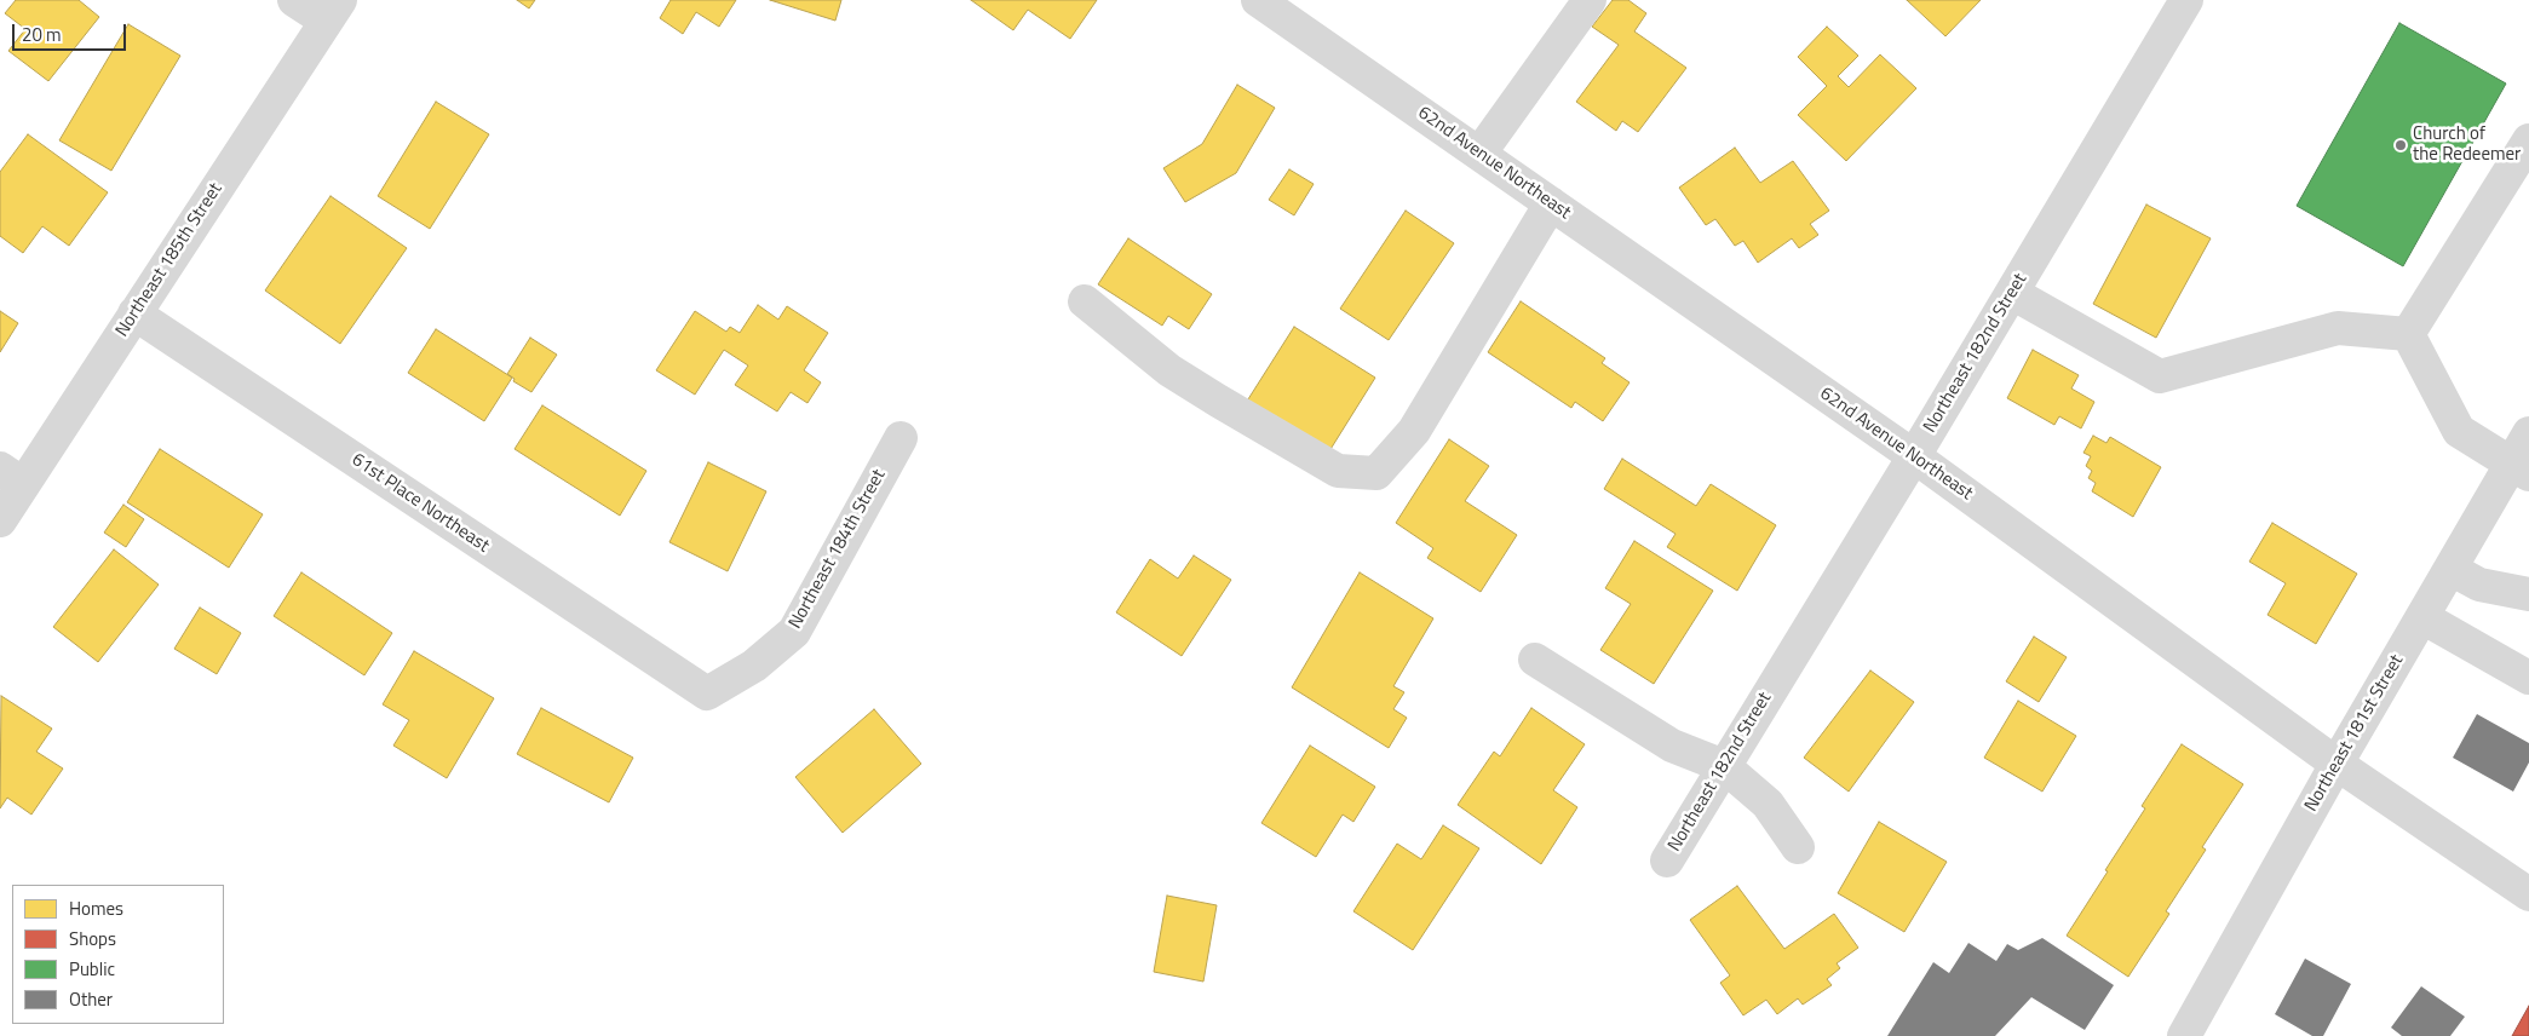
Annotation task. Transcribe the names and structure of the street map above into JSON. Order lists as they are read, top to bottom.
{
  "streets": {
    "street": [
      "62nd Avenue Northeast",
      "Northeast 185th Street",
      "Northeast 182nd Street",
      "61st Place Northeast",
      "Northeast 184th Street",
      "Northeast 181st Street"
    ]
  },
  "crossings": [
    ["62nd Avenue Northeast", "Northeast 182nd Street"],
    ["62nd Avenue Northeast", "Northeast 181st Street"],
    ["Northeast 185th Street", "61st Place Northeast"],
    ["61st Place Northeast", "Northeast 184th Street"]
  ],
  "places": ["Church of the Redeemer"],
  "legend": [
    "Homes",
    "Shops",
    "Public",
    "Other"
  ],
  "scale_bar": "20 m"
}
